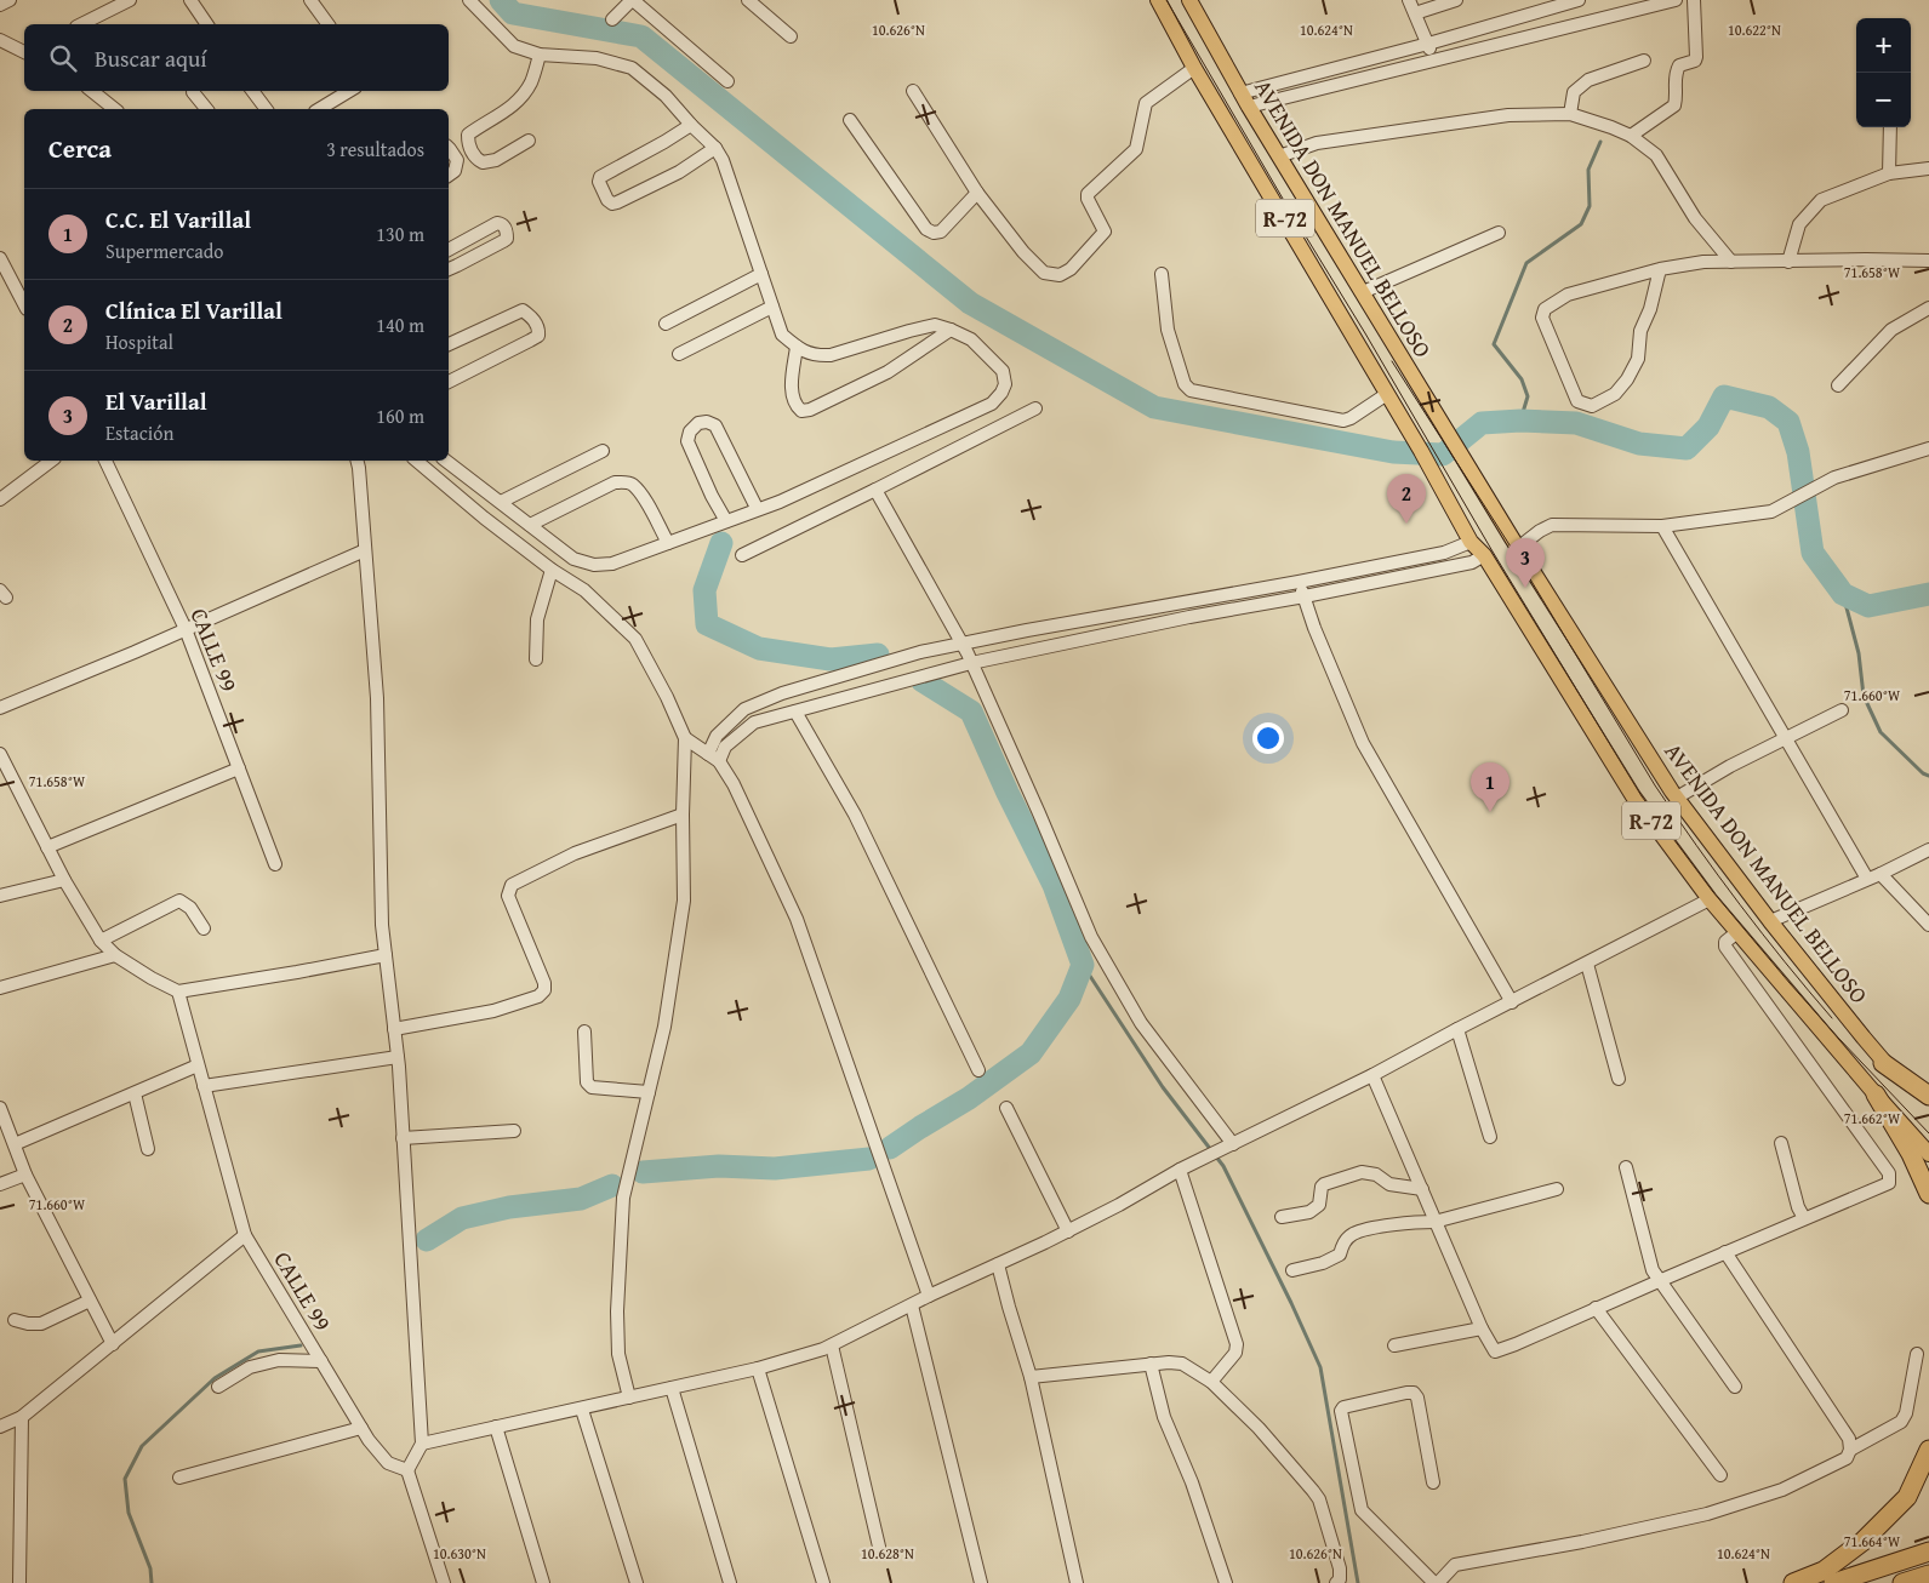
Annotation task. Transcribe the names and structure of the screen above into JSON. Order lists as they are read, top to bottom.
{
  "streets": {
    "main road": ["R-72", "AVENIDA DON MANUEL BELLOSO"],
    "street": ["CALLE 99"]
  },
  "page": {
    "map_buttons": ["+", "−"],
    "search": "Buscar aquí",
    "heading": ["Cerca", "3 resultados"],
    "list": [
      {
        "mark": "1",
        "name": "C.C. El Varillal",
        "note": "Supermercado",
        "value": "130 m"
      },
      {
        "mark": "2",
        "name": "Clínica El Varillal",
        "note": "Hospital",
        "value": "140 m"
      },
      {
        "mark": "3",
        "name": "El Varillal",
        "note": "Estación",
        "value": "160 m"
      }
    ],
    "pins": ["2", "3", "1"]
  },
  "coordinates": [
    "10.626°N",
    "10.624°N",
    "10.622°N",
    "71.658°W",
    "71.660°W",
    "71.662°W",
    "71.664°W",
    "10.630°N",
    "10.628°N"
  ]
}
